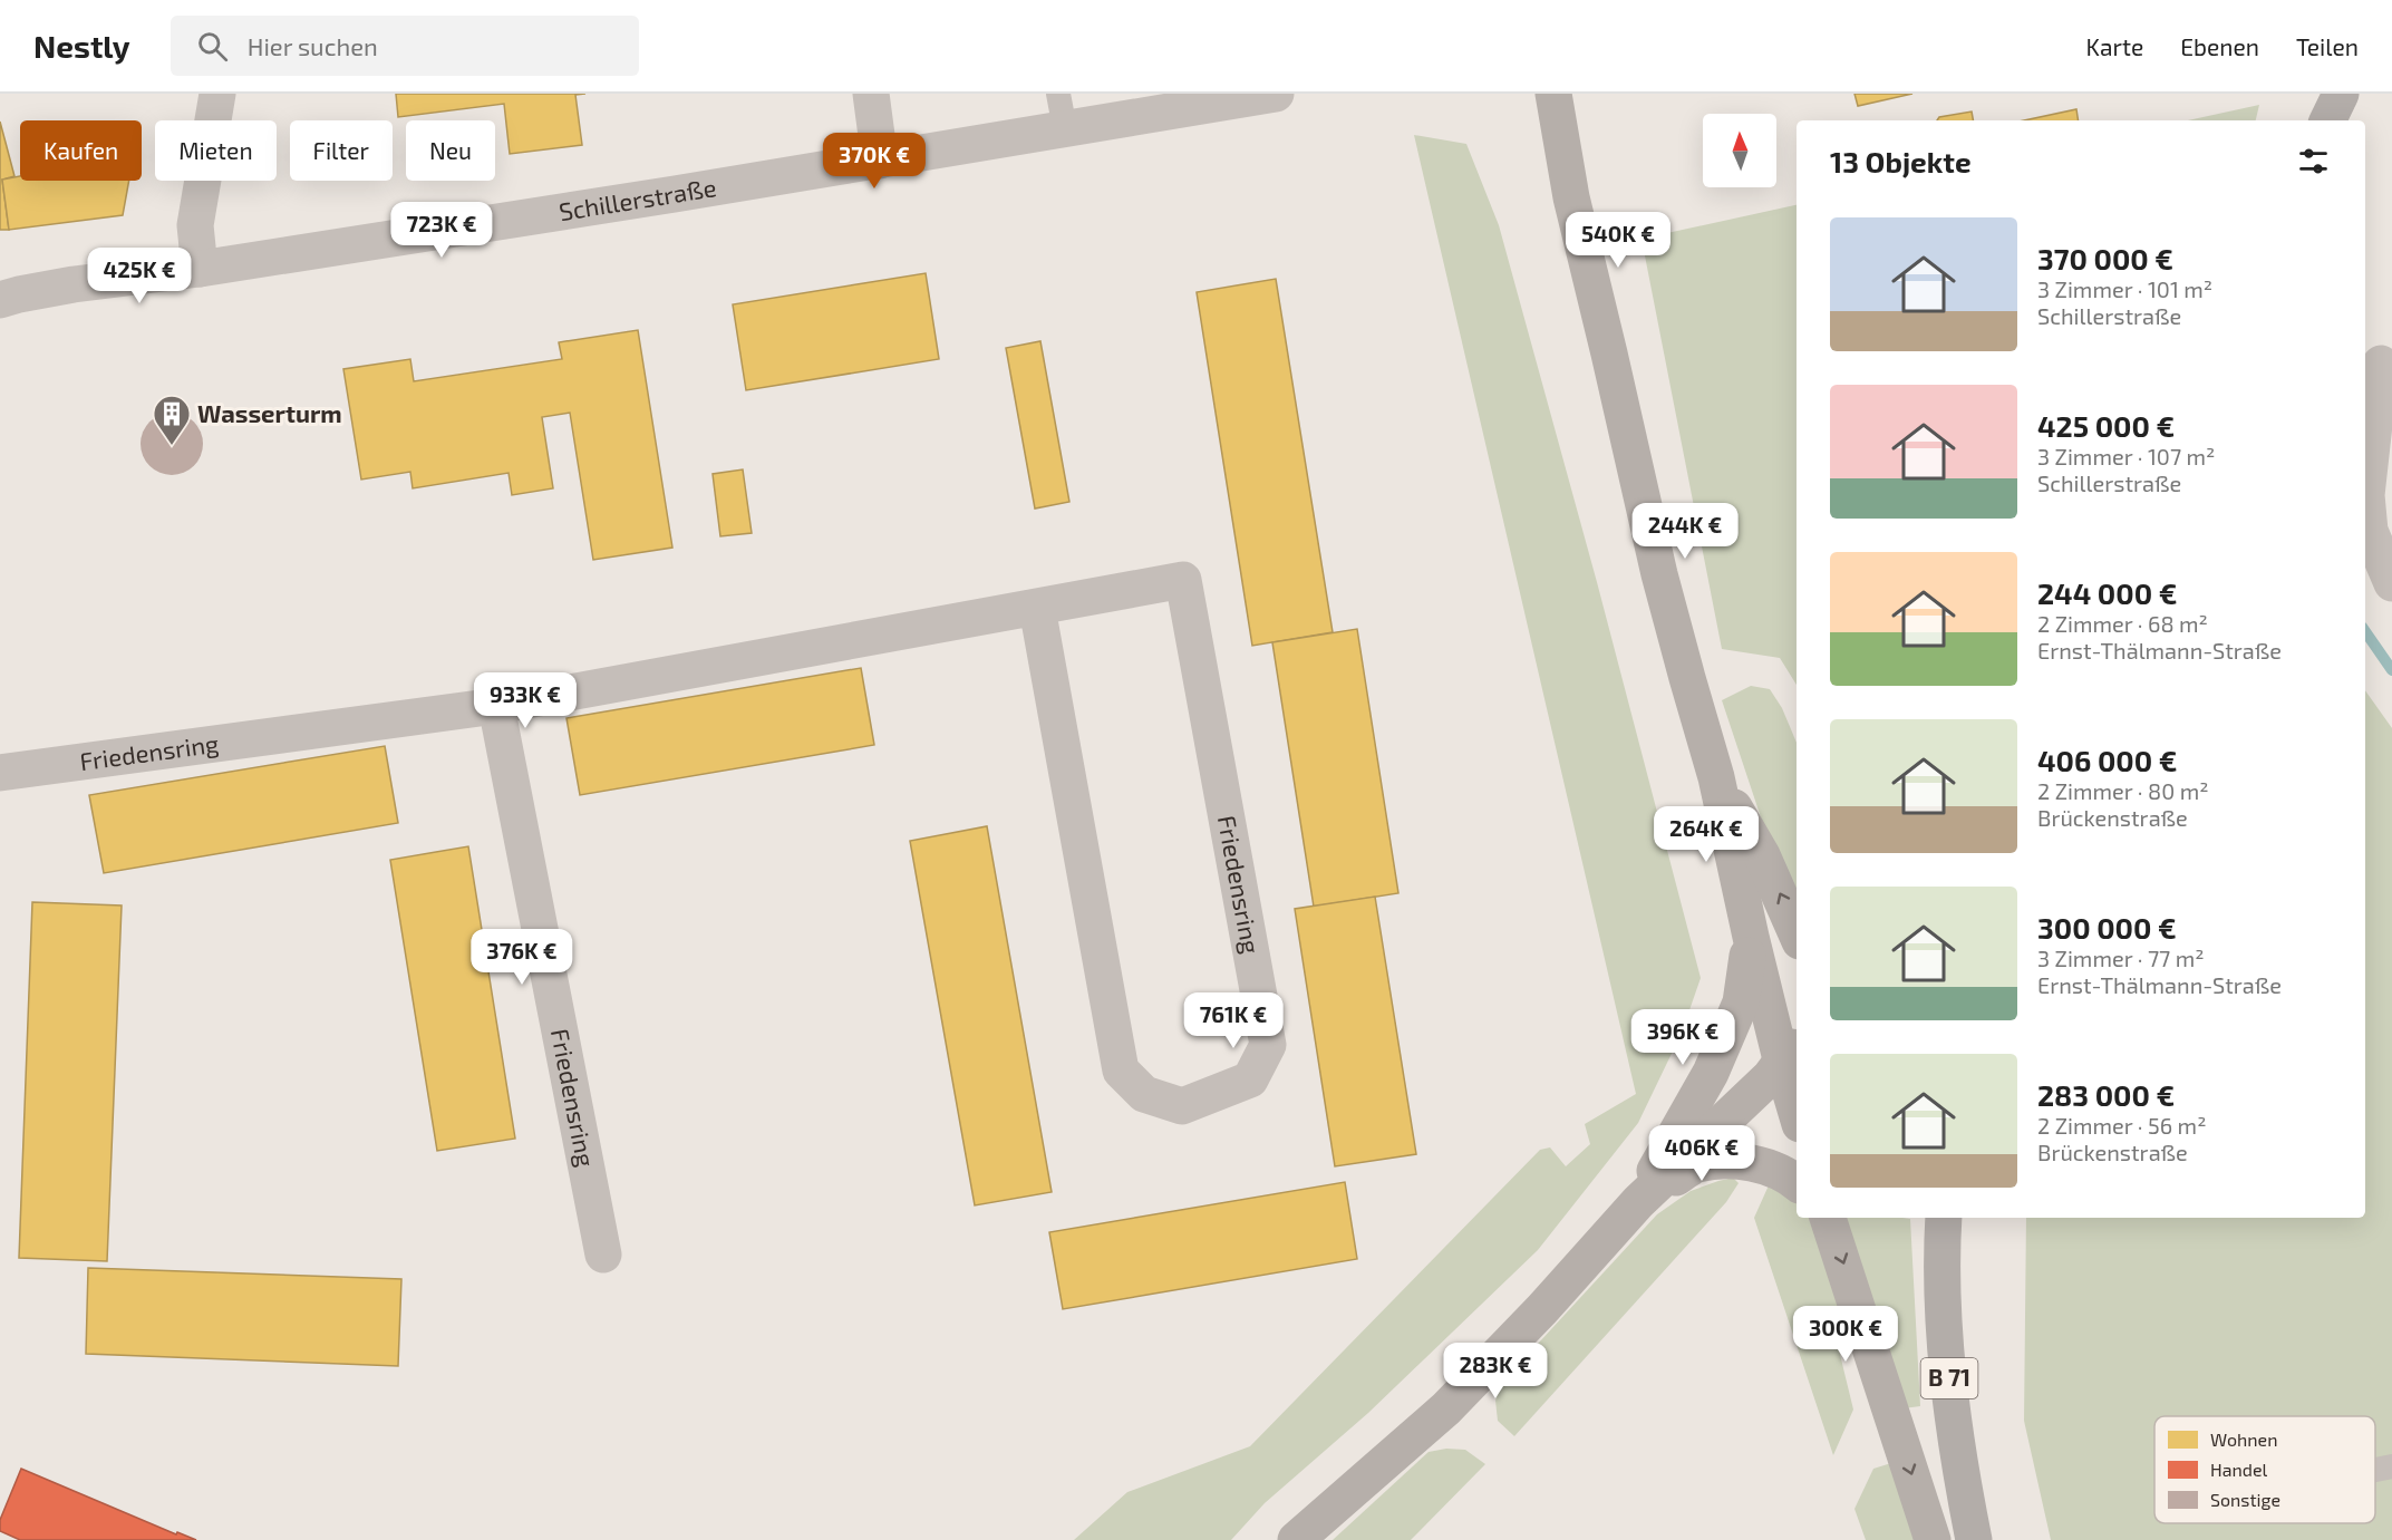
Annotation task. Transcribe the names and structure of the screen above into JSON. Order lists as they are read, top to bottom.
{
  "streets": {
    "main road": ["B 71"],
    "street": ["Schillerstraße", "Friedensring"]
  },
  "places": {
    "building": ["Wasserturm"]
  },
  "legend": ["Wohnen", "Handel", "Sonstige"],
  "north": "top",
  "page": {
    "header": "Nestly",
    "search": "Hier suchen",
    "nav": ["Karte", "Ebenen", "Teilen"],
    "chip": [
      "Kaufen",
      "Mieten",
      "Filter",
      "Neu"
    ],
    "heading": "13 Objekte",
    "price": [
      "370K €",
      "723K €",
      "540K €",
      "425K €",
      "244K €",
      "933K €",
      "264K €",
      "376K €",
      "761K €",
      "396K €",
      "406K €",
      "300K €",
      "283K €"
    ],
    "list": [
      {
        "name": "370 000 €",
        "note": "3 Zimmer · 101 m² · Schillerstraße"
      },
      {
        "name": "425 000 €",
        "note": "3 Zimmer · 107 m² · Schillerstraße"
      },
      {
        "name": "244 000 €",
        "note": "2 Zimmer · 68 m² · Ernst-Thälmann-Straße"
      },
      {
        "name": "406 000 €",
        "note": "2 Zimmer · 80 m² · Brückenstraße"
      },
      {
        "name": "300 000 €",
        "note": "3 Zimmer · 77 m² · Ernst-Thälmann-Straße"
      },
      {
        "name": "283 000 €",
        "note": "2 Zimmer · 56 m² · Brückenstraße"
      }
    ]
  }
}
